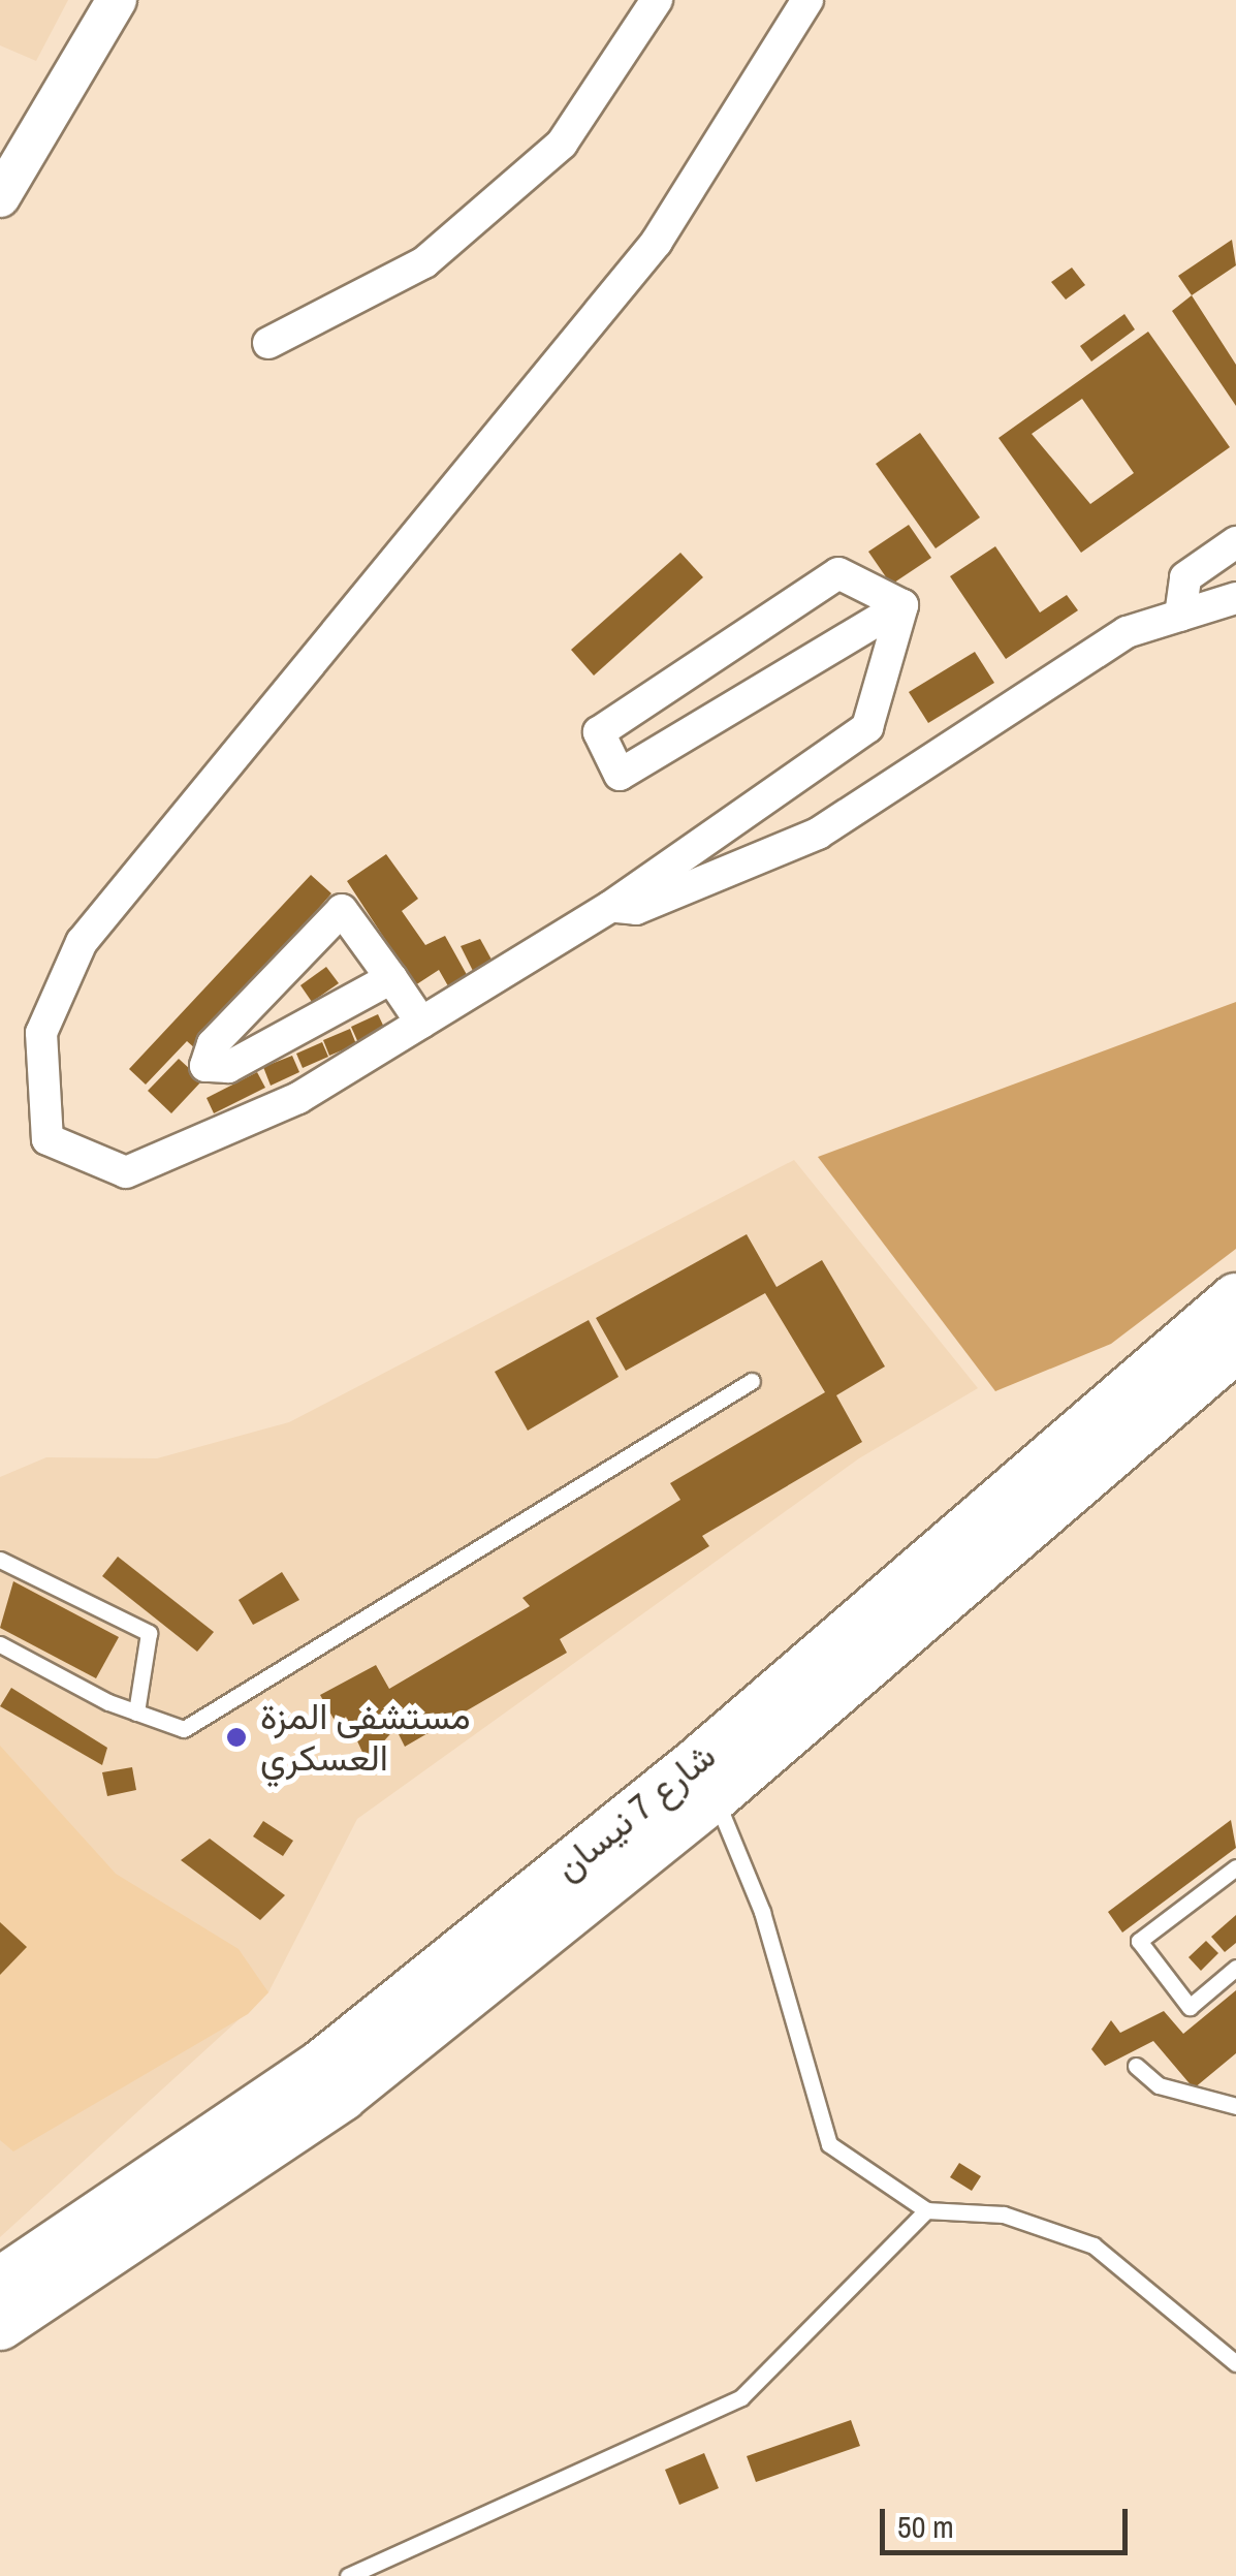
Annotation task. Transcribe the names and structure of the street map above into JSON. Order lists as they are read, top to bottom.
{
  "streets": {
    "main road": ["شارع 7 نيسان"]
  },
  "places": ["مستشفى المزة العسكري"],
  "scale_bar": "50 m"
}
